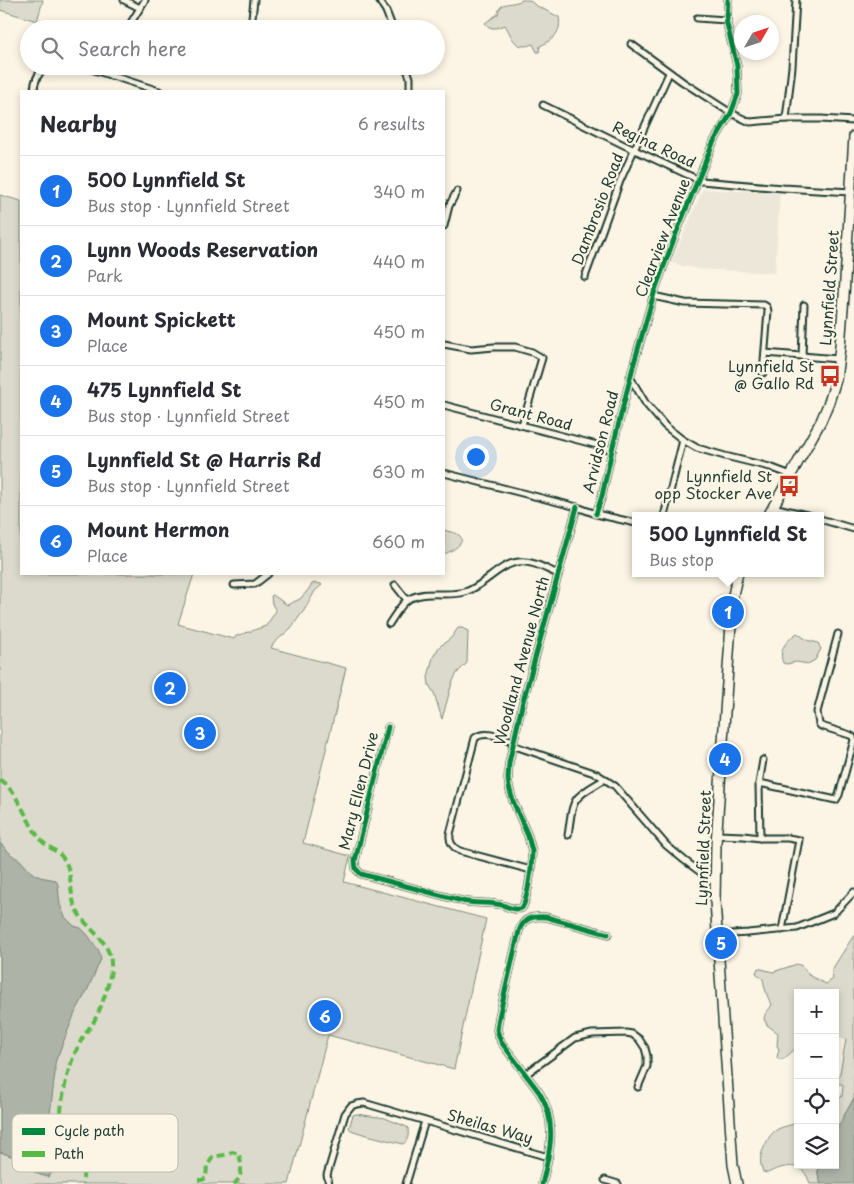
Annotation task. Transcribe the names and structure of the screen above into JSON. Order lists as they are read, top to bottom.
{
  "streets": {
    "main road": ["Lynnfield Street"],
    "street": [
      "Regina Road",
      "Dambrosio Road",
      "Clearview Avenue",
      "Grant Road",
      "Arvidson Road",
      "Woodland Avenue North",
      "Mary Ellen Drive",
      "Sheilas Way"
    ]
  },
  "crossings": [
    ["Regina Road", "Dambrosio Road"],
    ["Regina Road", "Clearview Avenue"],
    ["Regina Road", "Lynnfield Street"],
    ["Clearview Avenue", "Arvidson Road"],
    ["Grant Road", "Arvidson Road"],
    ["Woodland Avenue North", "Mary Ellen Drive"]
  ],
  "places": {
    "bus stop": ["Lynnfield St @ Gallo Rd", "Lynnfield St opp Stocker Ave"]
  },
  "legend": ["Cycle path", "Path"],
  "north": "top right",
  "page": {
    "search": "Search here",
    "heading": ["Nearby", "6 results"],
    "list": [
      {
        "mark": "1",
        "name": "500 Lynnfield St",
        "note": "Bus stop · Lynnfield Street",
        "value": "340 m"
      },
      {
        "mark": "2",
        "name": "Lynn Woods Reservation",
        "note": "Park",
        "value": "440 m"
      },
      {
        "mark": "3",
        "name": "Mount Spickett",
        "note": "Place",
        "value": "450 m"
      },
      {
        "mark": "4",
        "name": "475 Lynnfield St",
        "note": "Bus stop · Lynnfield Street",
        "value": "450 m"
      },
      {
        "mark": "5",
        "name": "Lynnfield St @ Harris Rd",
        "note": "Bus stop · Lynnfield Street",
        "value": "630 m"
      },
      {
        "mark": "6",
        "name": "Mount Hermon",
        "note": "Place",
        "value": "660 m"
      }
    ],
    "popup": ["500 Lynnfield St", "Bus stop"],
    "pins": [
      "1",
      "2",
      "3",
      "4",
      "5",
      "6"
    ],
    "map_buttons": ["+", "−"]
  }
}
